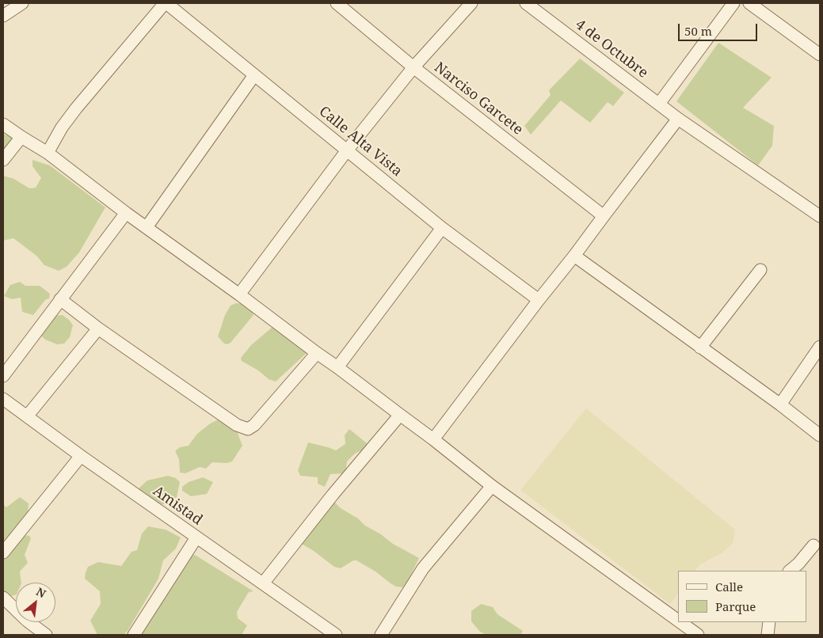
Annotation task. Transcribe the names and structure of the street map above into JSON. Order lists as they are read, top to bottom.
{
  "streets": {
    "street": [
      "4 de Octubre",
      "Narciso Garcete",
      "Calle Alta Vista",
      "Amistad"
    ]
  },
  "legend": ["Calle", "Parque"],
  "scale_bar": "50 m",
  "north": "top right"
}
